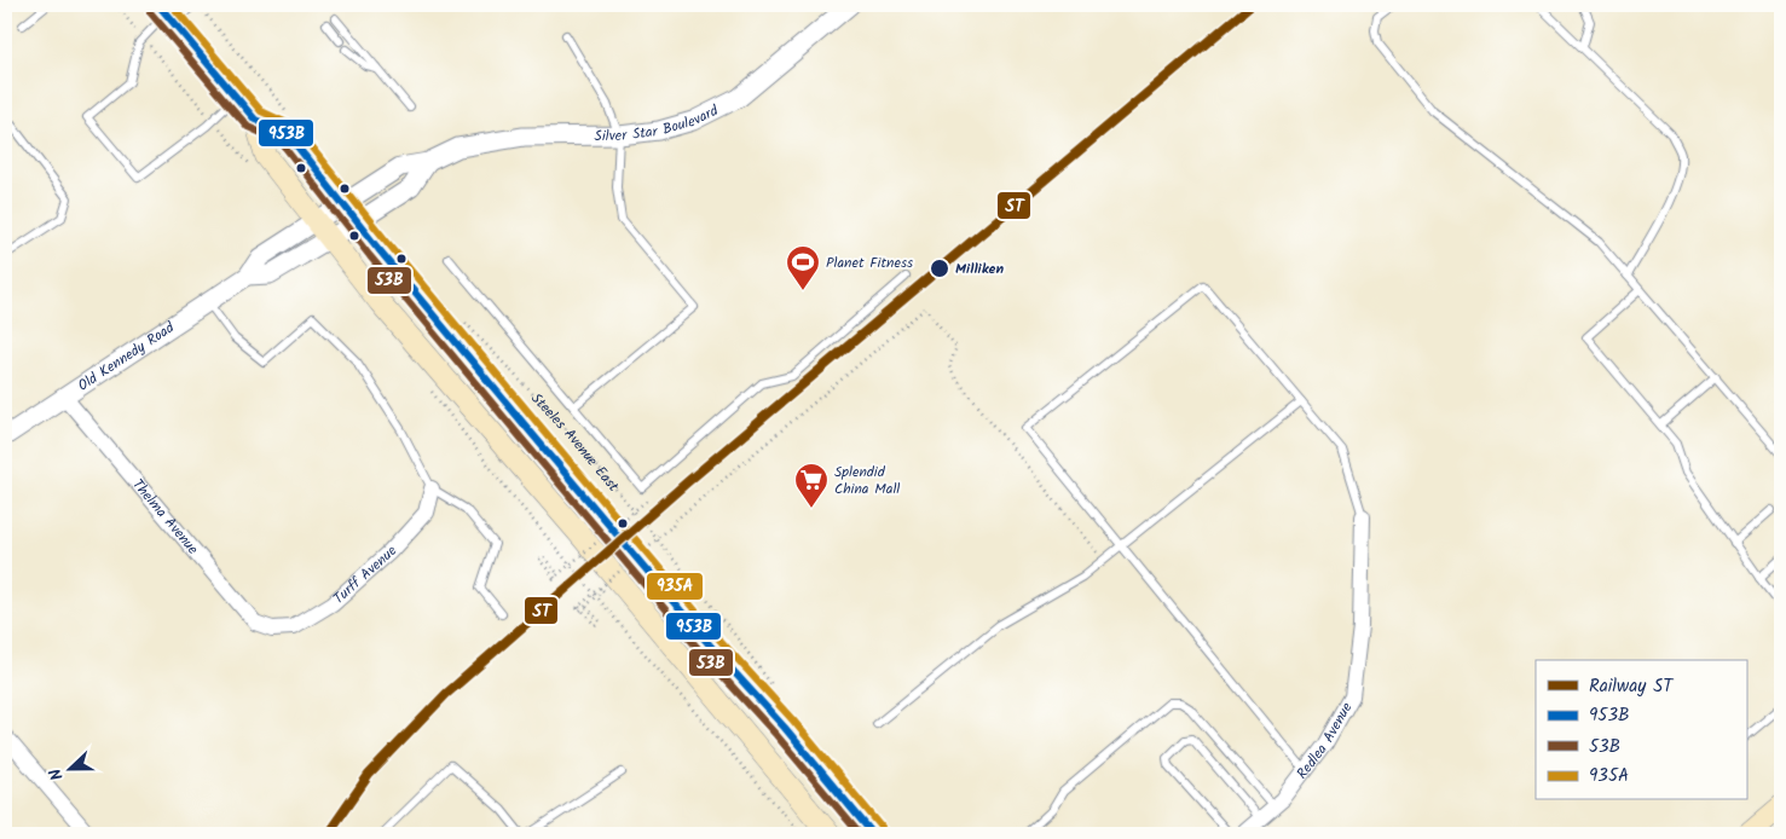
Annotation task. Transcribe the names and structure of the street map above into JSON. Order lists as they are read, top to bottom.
{
  "streets": {
    "main road": ["Steeles Avenue East"],
    "street": [
      "Silver Star Boulevard",
      "Old Kennedy Road",
      "Thelma Avenue",
      "Turff Avenue",
      "Redlea Avenue"
    ]
  },
  "crossings": [
    ["Silver Star Boulevard", "Old Kennedy Road"],
    ["Silver Star Boulevard", "Steeles Avenue East"],
    ["Old Kennedy Road", "Steeles Avenue East"],
    ["Old Kennedy Road", "Thelma Avenue"],
    ["Thelma Avenue", "Turff Avenue"]
  ],
  "places": {
    "other": ["Milliken"],
    "sports": ["Planet Fitness"],
    "supermarket": ["Splendid China Mall"]
  },
  "lines": [
    "rail line ST",
    "transit line 953B",
    "transit line 935A",
    "transit line 53B"
  ],
  "legend": [
    "Railway ST",
    "953B",
    "53B",
    "935A"
  ],
  "north": "left"
}
